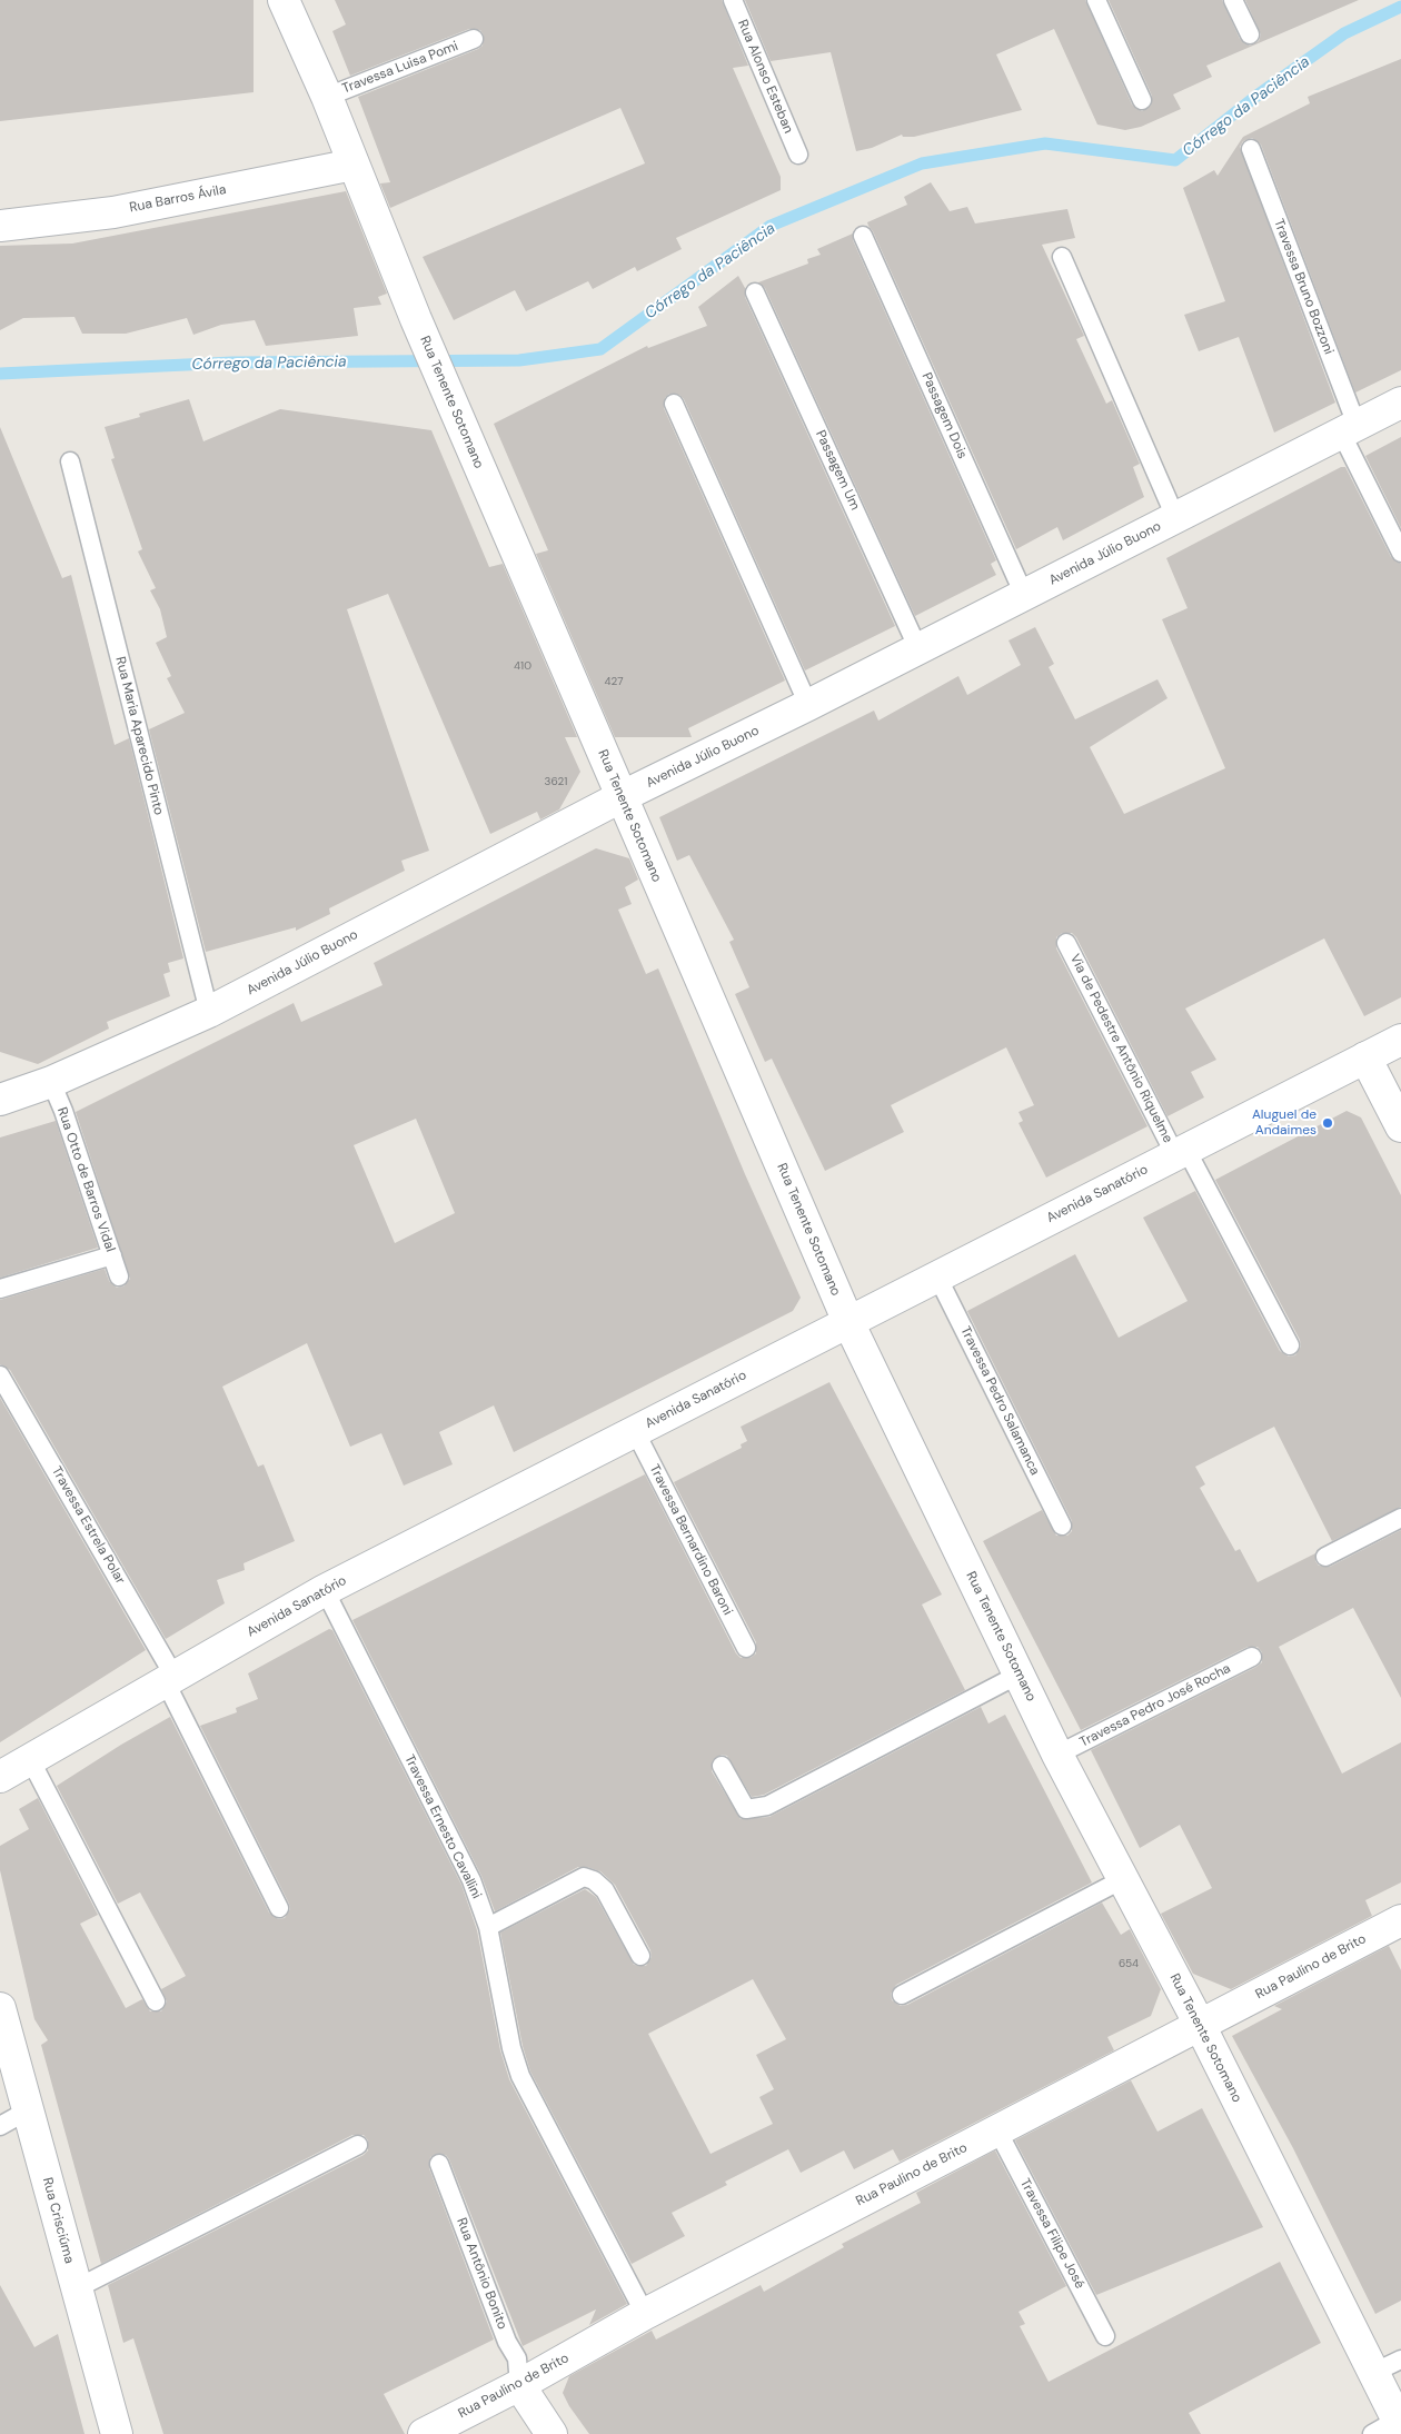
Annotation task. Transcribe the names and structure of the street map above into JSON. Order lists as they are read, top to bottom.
{
  "streets": {
    "street": [
      "Rua Barros Ávila",
      "Rua Tenente Sotomano",
      "Avenida Júlio Buono",
      "Avenida Sanatório",
      "Rua Paulino de Brito",
      "Rua Crisciúma"
    ],
    "lane": [
      "Travessa Luisa Pomi",
      "Rua Alonso Esteban",
      "Travessa Bruno Bozzoni",
      "Passagem Dois",
      "Passagem Um",
      "Rua Maria Aparecido Pinto",
      "Via de Pedestre Antônio Riquelme",
      "Rua Otto de Barros Vidal",
      "Travessa Pedro Salamanca",
      "Travessa Estrela Polar",
      "Travessa Bernardino Baroni",
      "Travessa Pedro José Rocha",
      "Travessa Ernesto Cavallini",
      "Travessa Filipe José",
      "Rua Antônio Bonito"
    ]
  },
  "crossings": [
    ["Travessa Luisa Pomi", "Rua Tenente Sotomano"],
    ["Rua Barros Ávila", "Rua Tenente Sotomano"],
    ["Travessa Bruno Bozzoni", "Avenida Júlio Buono"],
    ["Rua Tenente Sotomano", "Avenida Júlio Buono"],
    ["Rua Tenente Sotomano", "Avenida Sanatório"],
    ["Rua Tenente Sotomano", "Travessa Pedro José Rocha"],
    ["Rua Tenente Sotomano", "Rua Paulino de Brito"],
    ["Passagem Dois", "Avenida Júlio Buono"],
    ["Passagem Um", "Avenida Júlio Buono"],
    ["Avenida Júlio Buono", "Rua Maria Aparecido Pinto"],
    ["Avenida Júlio Buono", "Rua Otto de Barros Vidal"],
    ["Via de Pedestre Antônio Riquelme", "Avenida Sanatório"],
    ["Avenida Sanatório", "Travessa Pedro Salamanca"],
    ["Avenida Sanatório", "Travessa Estrela Polar"],
    ["Avenida Sanatório", "Travessa Bernardino Baroni"],
    ["Avenida Sanatório", "Travessa Ernesto Cavallini"],
    ["Travessa Ernesto Cavallini", "Rua Paulino de Brito"],
    ["Rua Paulino de Brito", "Travessa Filipe José"],
    ["Rua Paulino de Brito", "Rua Antônio Bonito"]
  ],
  "water": ["Córrego da Paciência"],
  "places": ["Aluguel de Andaimes"],
  "house_numbers": [
    "410",
    "427",
    "3621",
    "654"
  ]
}
